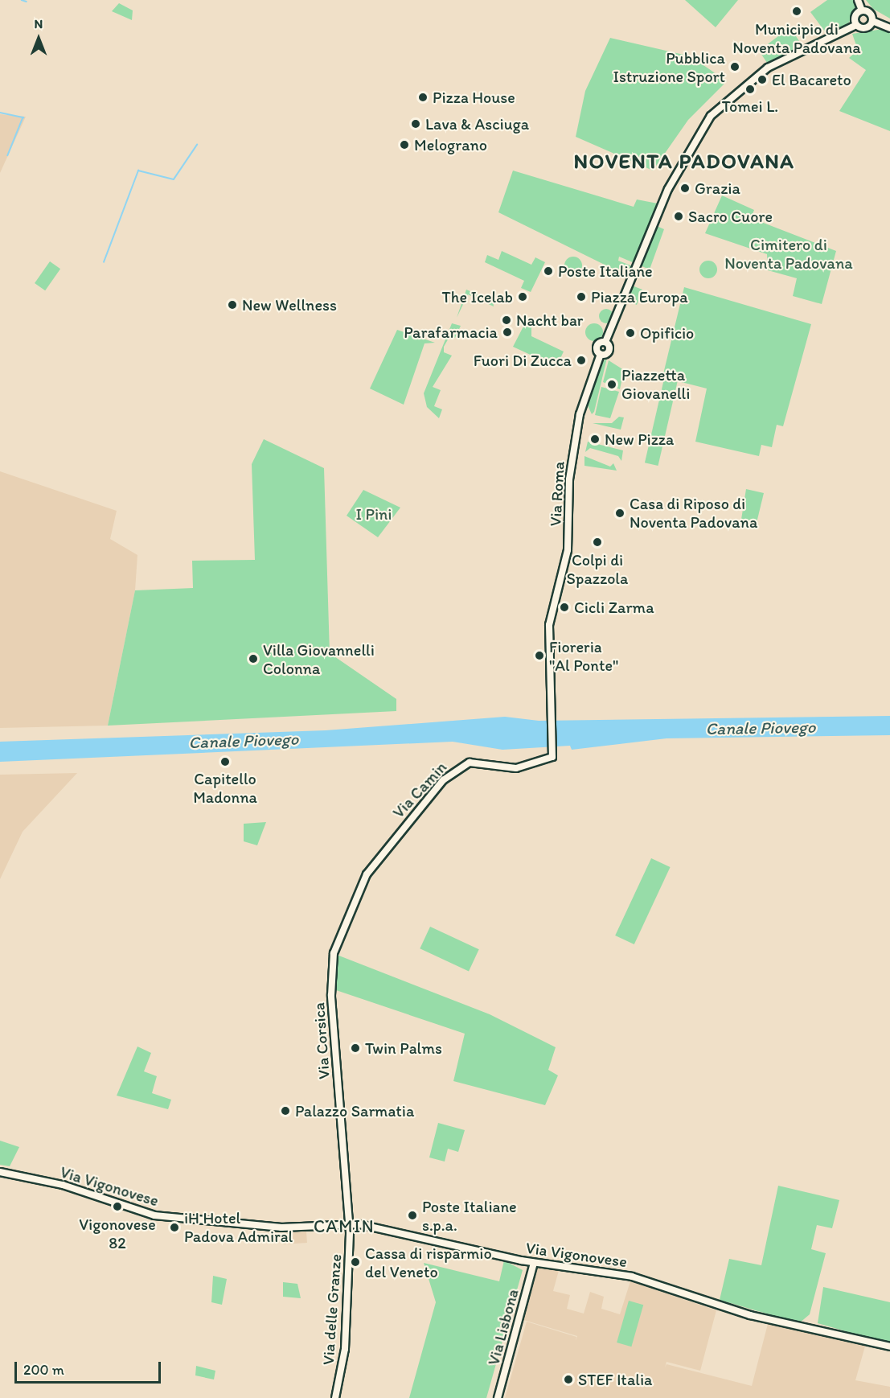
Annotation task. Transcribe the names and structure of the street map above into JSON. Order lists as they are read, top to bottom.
{
  "streets": {
    "street": [
      "Via Roma",
      "Via Camin",
      "Via Corsica",
      "Via Vigonovese",
      "Via delle Granze",
      "Via Lisbona"
    ]
  },
  "crossings": [
    ["Via Roma", "Via Camin"],
    ["Via Camin", "Via Corsica"],
    ["Via Corsica", "Via Vigonovese"],
    ["Via Corsica", "Via delle Granze"],
    ["Via Vigonovese", "Via delle Granze"],
    ["Via Vigonovese", "Via Lisbona"]
  ],
  "districts": ["NOVENTA PADOVANA", "CAMIN"],
  "water": ["Canale Piovego"],
  "parks": ["Cimitero di Noventa Padovana", "I Pini"],
  "places": [
    "Municipio di Noventa Padovana",
    "Pubblica Istruzione Sport",
    "El Bacareto",
    "Tomei L.",
    "Pizza House",
    "Lava & Asciuga",
    "Melograno",
    "Grazia",
    "Sacro Cuore",
    "Poste Italiane",
    "The Icelab",
    "Piazza Europa",
    "New Wellness",
    "Nacht bar",
    "Parafarmacia",
    "Opificio",
    "Fuori Di Zucca",
    "Piazzetta Giovanelli",
    "New Pizza",
    "Casa di Riposo di Noventa Padovana",
    "Colpi di Spazzola",
    "Cicli Zarma",
    "Fioreria \"Al Ponte\"",
    "Villa Giovannelli Colonna",
    "Capitello Madonna",
    "Twin Palms",
    "Palazzo Sarmatia",
    "Vigonovese 82",
    "Poste Italiane s.p.a.",
    "iH Hotel Padova Admiral",
    "Cassa di risparmio del Veneto",
    "STEF Italia"
  ],
  "scale_bar": "200 m",
  "north": "top"
}
